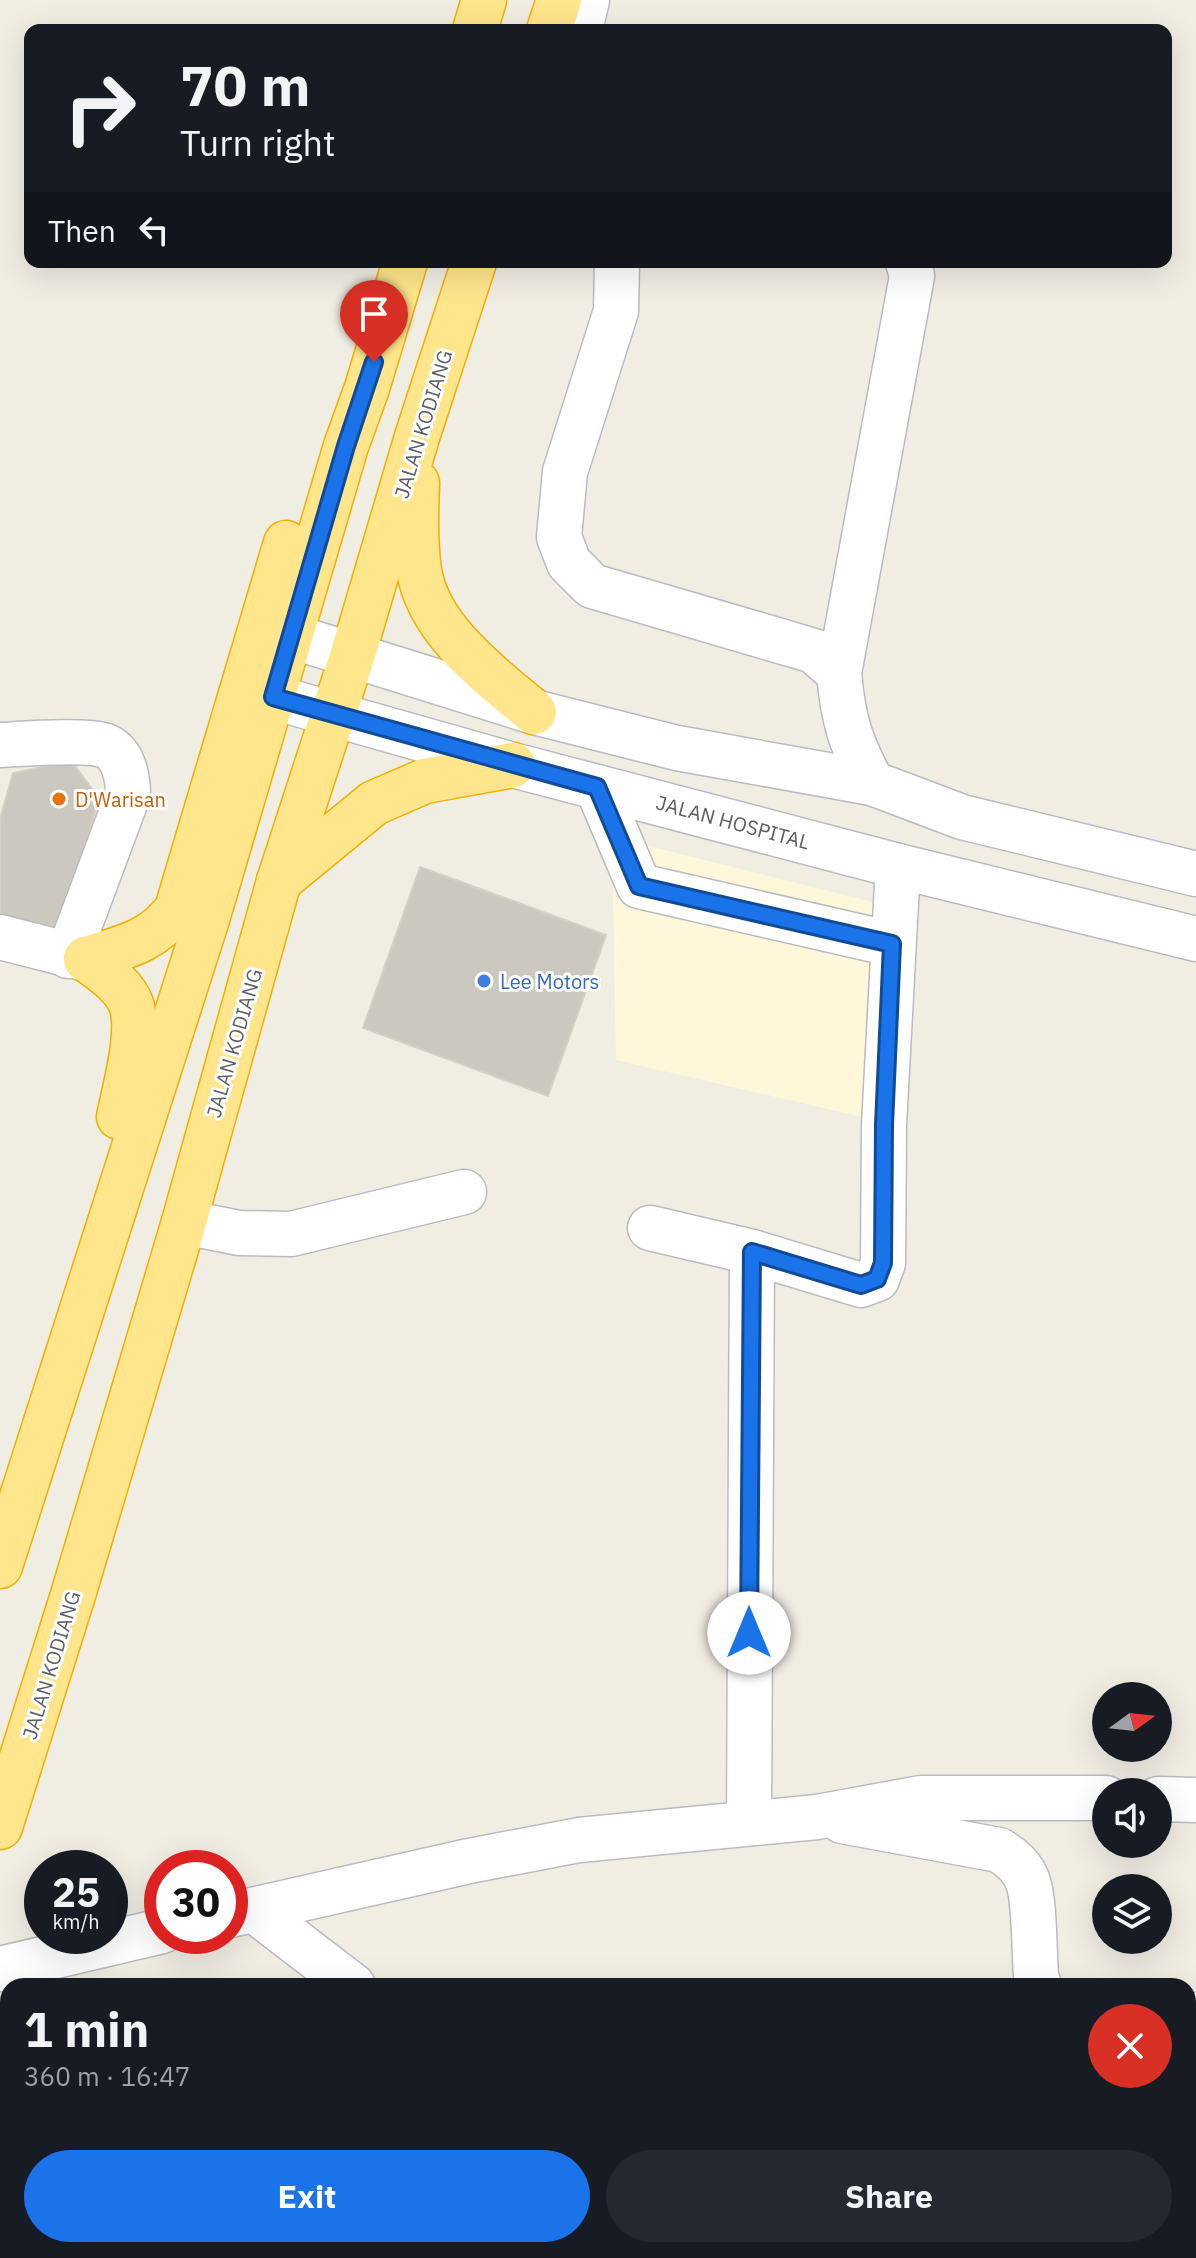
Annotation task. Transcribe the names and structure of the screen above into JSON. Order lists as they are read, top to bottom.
{
  "streets": {
    "highway": ["JALAN KODIANG"],
    "street": ["JALAN HOSPITAL"]
  },
  "crossings": [
    ["JALAN KODIANG", "JALAN HOSPITAL"]
  ],
  "places": ["D'Warisan", "Lee Motors"],
  "north": "right",
  "page": {
    "turn": ["70 m", "Turn right"],
    "then": "Then",
    "speed": "25 km/h",
    "limit": "30",
    "heading": ["1 min", "360 m · 16:47"],
    "buttons": ["Exit", "Share"]
  }
}
